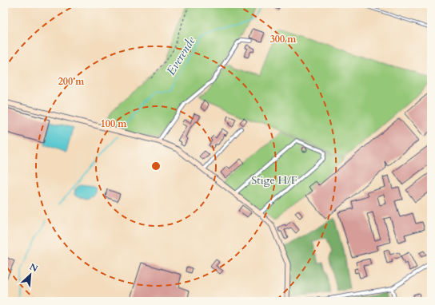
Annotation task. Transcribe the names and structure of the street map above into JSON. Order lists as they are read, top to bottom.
{
  "water": ["Everende"],
  "parks": ["Stige H/F"],
  "north": "top right",
  "rings": ["300 m", "200 m", "100 m"]
}
